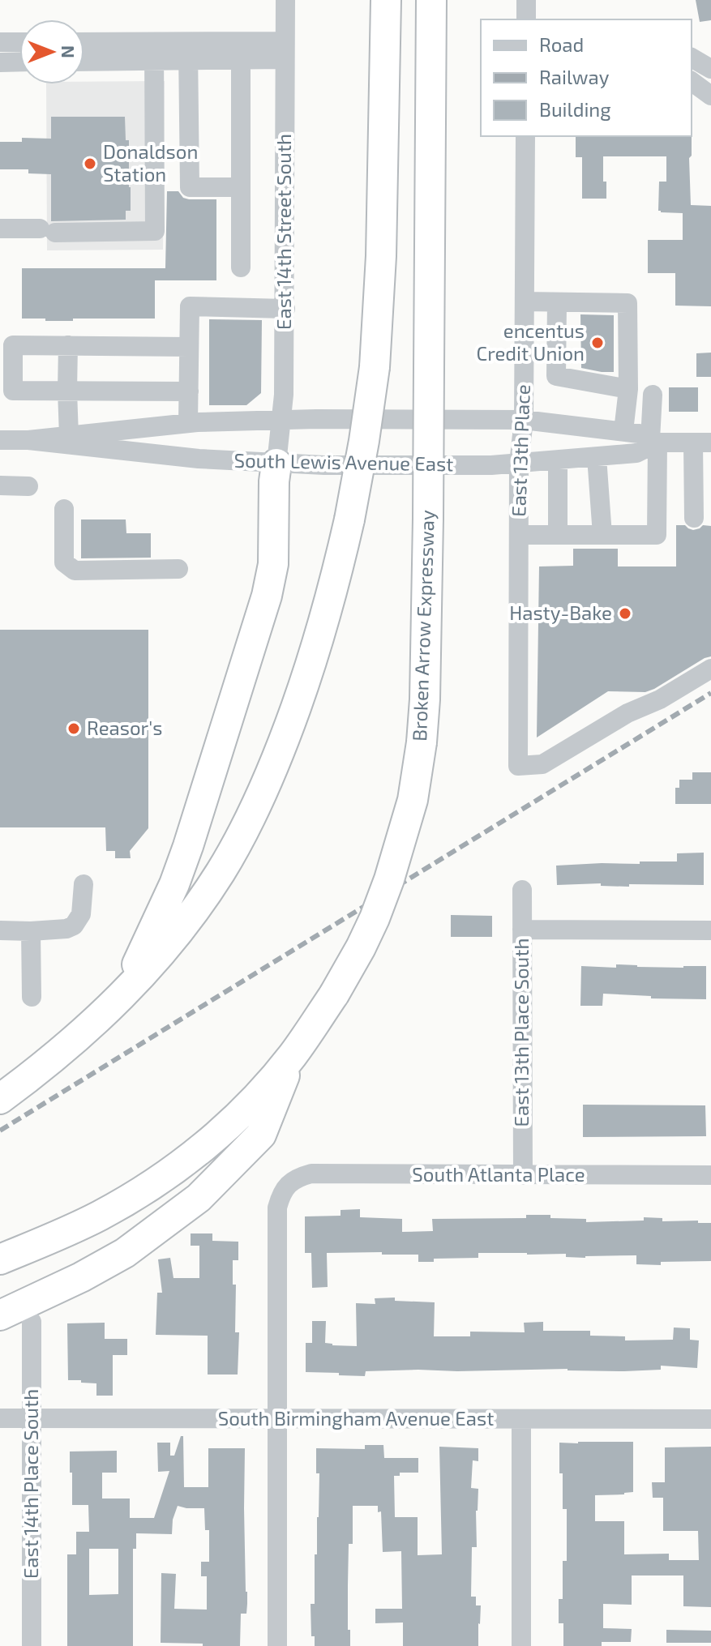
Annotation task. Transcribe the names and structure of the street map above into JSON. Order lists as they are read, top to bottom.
{
  "streets": {
    "highway": ["Broken Arrow Expressway"],
    "street": [
      "East 14th Street South",
      "East 13th Place",
      "South Lewis Avenue East",
      "East 13th Place South",
      "South Atlanta Place",
      "South Birmingham Avenue East",
      "East 14th Place South"
    ]
  },
  "crossings": [
    ["East 14th Street South", "South Lewis Avenue East"],
    ["East 13th Place", "South Lewis Avenue East"],
    ["East 13th Place South", "South Atlanta Place"],
    ["South Atlanta Place", "South Birmingham Avenue East"],
    ["South Birmingham Avenue East", "East 14th Place South"]
  ],
  "places": [
    "Donaldson Station",
    "encentus Credit Union",
    "Hasty-Bake",
    "Reasor's"
  ],
  "legend": ["Road", "Railway", "Building"],
  "north": "right"
}
